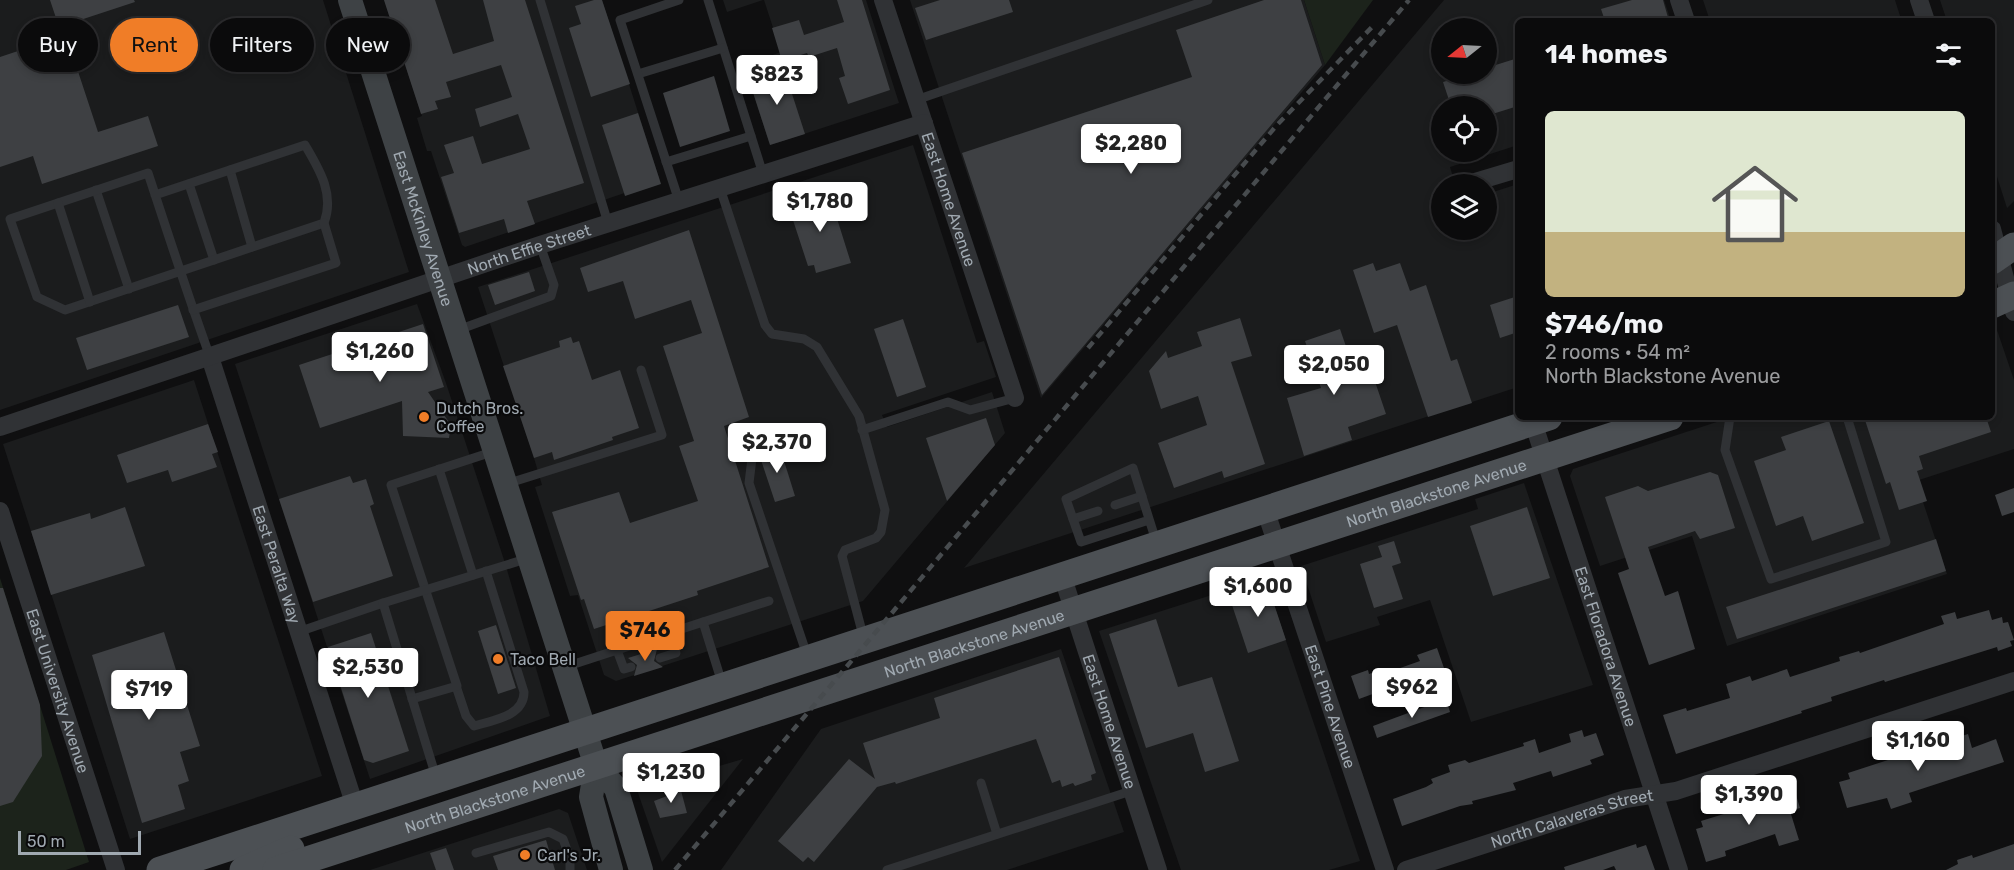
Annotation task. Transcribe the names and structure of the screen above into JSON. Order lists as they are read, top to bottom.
{
  "streets": {
    "main road": ["East McKinley Avenue", "North Blackstone Avenue"],
    "street": [
      "East Home Avenue",
      "North Effie Street",
      "East Peralta Way",
      "East Floradora Avenue",
      "East University Avenue",
      "East Pine Avenue",
      "North Calaveras Street"
    ]
  },
  "crossings": [
    ["East Home Avenue", "North Effie Street"],
    ["East Home Avenue", "North Blackstone Avenue"],
    ["East McKinley Avenue", "North Effie Street"],
    ["East McKinley Avenue", "North Blackstone Avenue"],
    ["North Effie Street", "East Peralta Way"],
    ["North Blackstone Avenue", "East Floradora Avenue"],
    ["North Blackstone Avenue", "East Pine Avenue"],
    ["East Floradora Avenue", "North Calaveras Street"]
  ],
  "places": ["Dutch Bros. Coffee", "Taco Bell", "Carl's Jr."],
  "scale_bar": "50 m",
  "north": "left",
  "page": {
    "chip": [
      "Buy",
      "Rent",
      "Filters",
      "New"
    ],
    "heading": "14 homes",
    "price": [
      "$823",
      "$2,280",
      "$1,780",
      "$1,260",
      "$2,050",
      "$2,370",
      "$1,600",
      "$746",
      "$2,530",
      "$962",
      "$719",
      "$1,160",
      "$1,230",
      "$1,390"
    ],
    "list": [
      {
        "name": "$746/mo",
        "note": "2 rooms · 54 m² · North Blackstone Avenue"
      }
    ],
    "scale": "50 m"
  }
}
